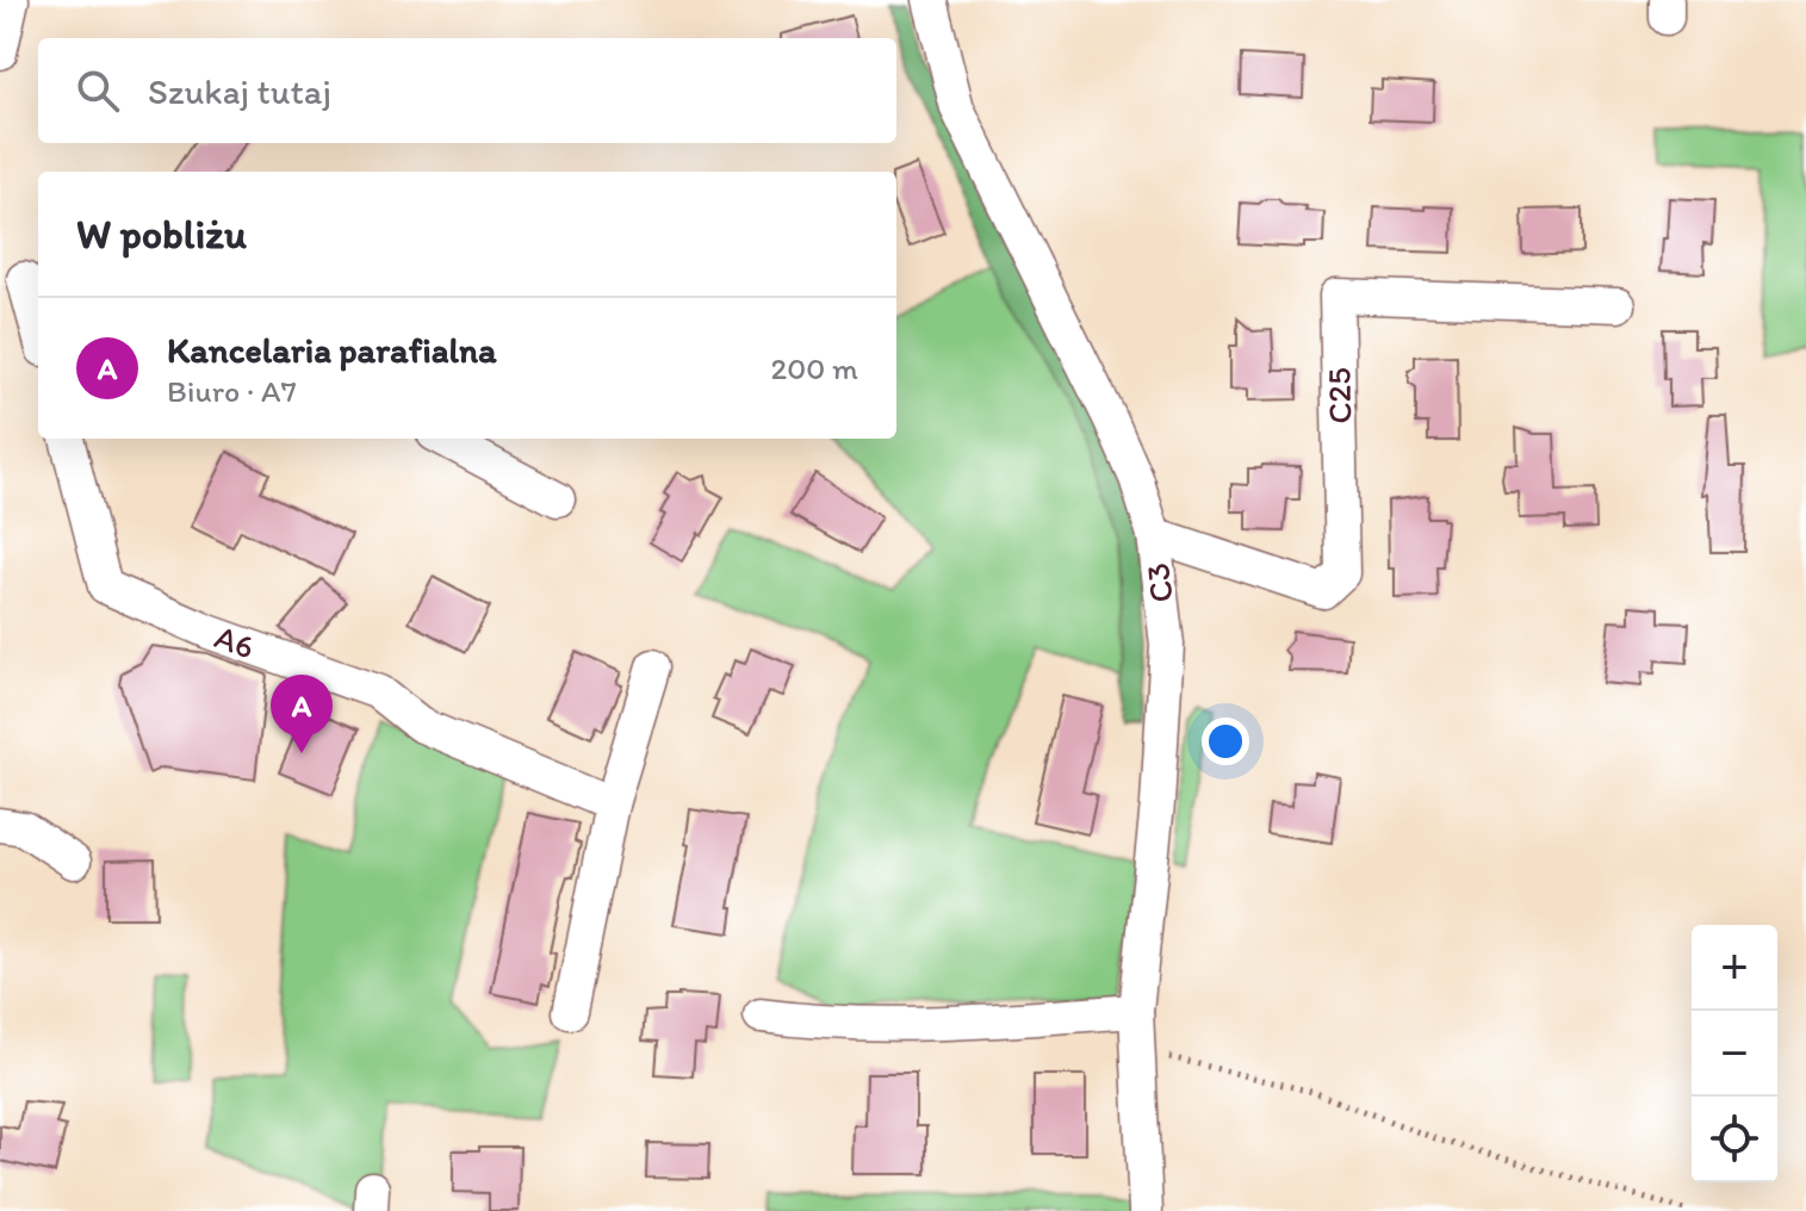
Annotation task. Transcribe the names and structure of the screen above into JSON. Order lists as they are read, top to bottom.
{
  "streets": {
    "street": ["C25", "C3", "A6"]
  },
  "crossings": [
    ["C25", "C3"]
  ],
  "page": {
    "search": "Szukaj tutaj",
    "heading": "W pobliżu",
    "list": [
      {
        "mark": "A",
        "name": "Kancelaria parafialna",
        "note": "Biuro · A7",
        "value": "200 m"
      }
    ],
    "pins": "A",
    "map_buttons": ["+", "−"]
  }
}
